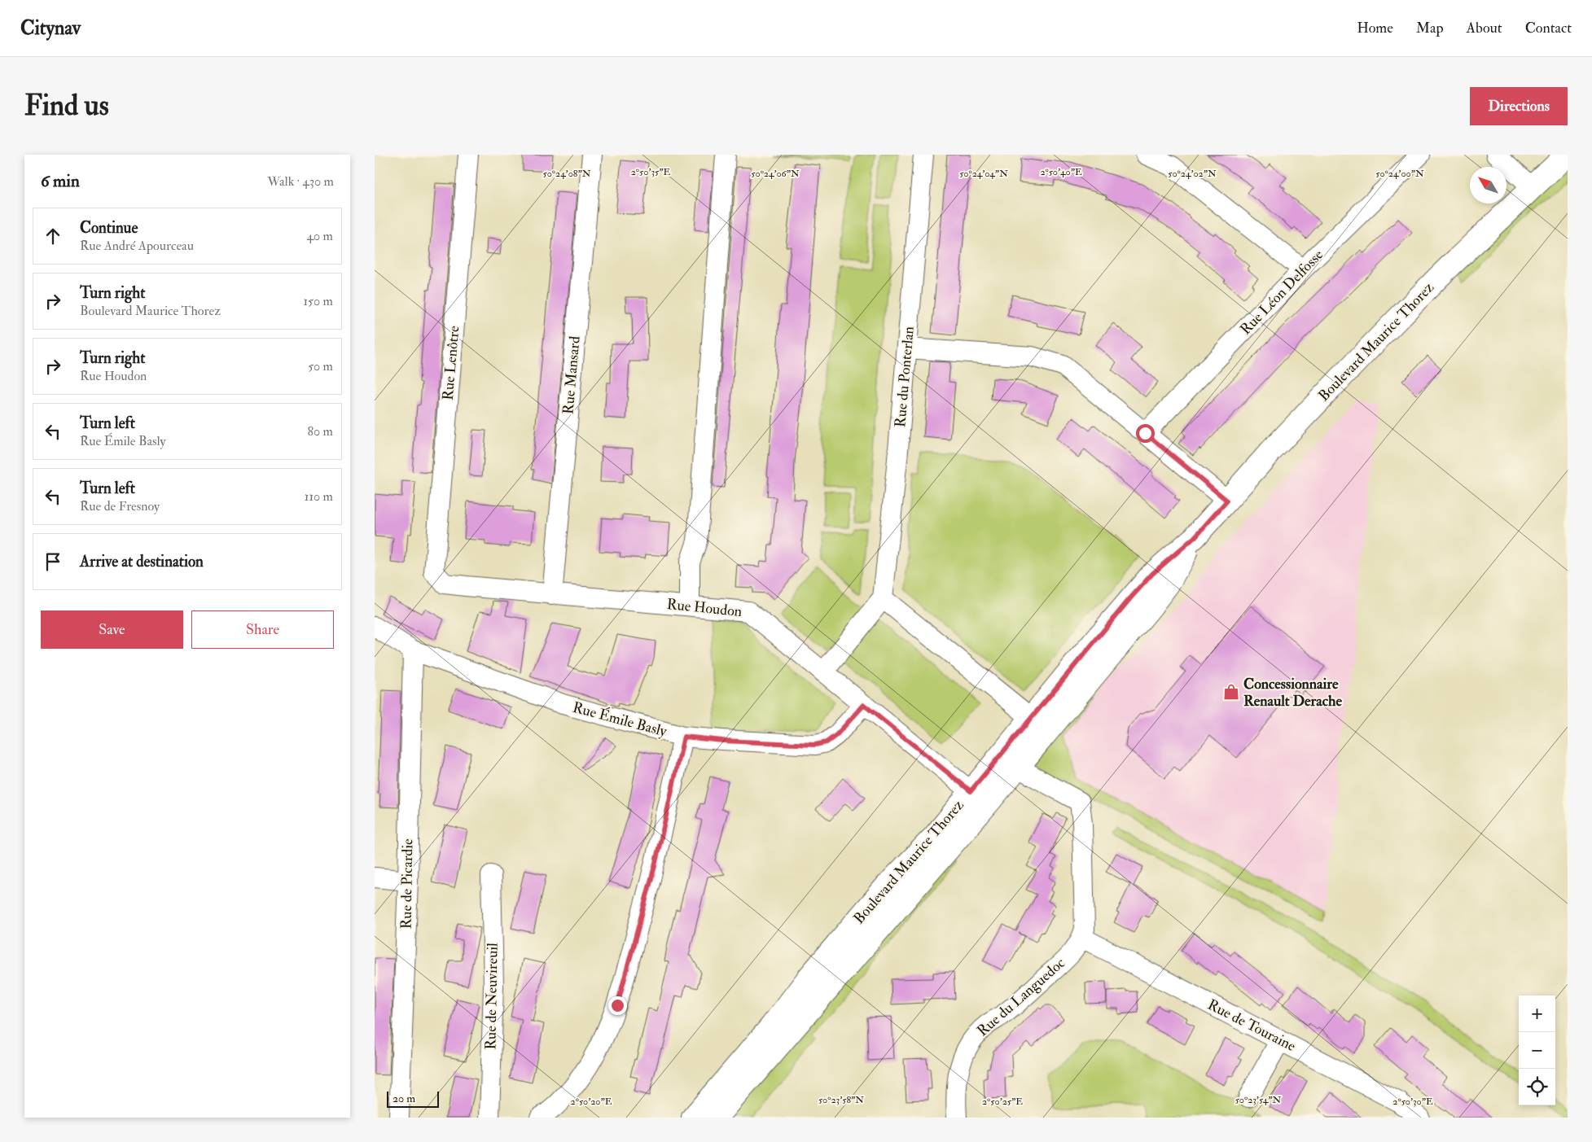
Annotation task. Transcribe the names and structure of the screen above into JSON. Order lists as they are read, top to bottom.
{
  "streets": {
    "street": [
      "Rue Léon Delfosse",
      "Boulevard Maurice Thorez",
      "Rue Lenôtre",
      "Rue Mansard",
      "Rue du Ponterlan",
      "Rue Houdon",
      "Rue Émile Basly",
      "Rue de Picardie",
      "Rue de Neuvireuil",
      "Rue du Languedoc",
      "Rue de Touraine"
    ]
  },
  "crossings": [
    ["Boulevard Maurice Thorez", "Rue Houdon"],
    ["Boulevard Maurice Thorez", "Rue du Languedoc"],
    ["Rue Lenôtre", "Rue Houdon"],
    ["Rue Mansard", "Rue Houdon"],
    ["Rue Houdon", "Rue Émile Basly"],
    ["Rue Émile Basly", "Rue de Picardie"],
    ["Rue du Languedoc", "Rue de Touraine"]
  ],
  "places": {
    "shop": ["Concessionnaire Renault Derache"]
  },
  "scale_bar": "20 m",
  "north": "top left",
  "page": {
    "header": "Citynav",
    "nav": [
      "Home",
      "Map",
      "About",
      "Contact"
    ],
    "buttons": [
      "Directions",
      ["Save", "Share"]
    ],
    "title": "Find us",
    "heading": ["6 min", "Walk · 430 m"],
    "list": [
      ["Continue", "Rue André Apourceau", "40 m"],
      ["Turn right", "Boulevard Maurice Thorez", "150 m"],
      ["Turn right", "Rue Houdon", "50 m"],
      ["Turn left", "Rue Émile Basly", "80 m"],
      ["Turn left", "Rue de Fresnoy", "110 m"],
      "Arrive at destination"
    ],
    "map_buttons": ["+", "−"],
    "scale": "20 m"
  },
  "coordinates": [
    "2°50'35\"E",
    "2°50'40\"E",
    "50°24'08\"N",
    "50°24'06\"N",
    "50°24'04\"N",
    "50°24'02\"N",
    "50°24'00\"N",
    "50°23'58\"N",
    "50°23'54\"N",
    "2°50'20\"E",
    "2°50'25\"E",
    "2°50'30\"E"
  ]
}
